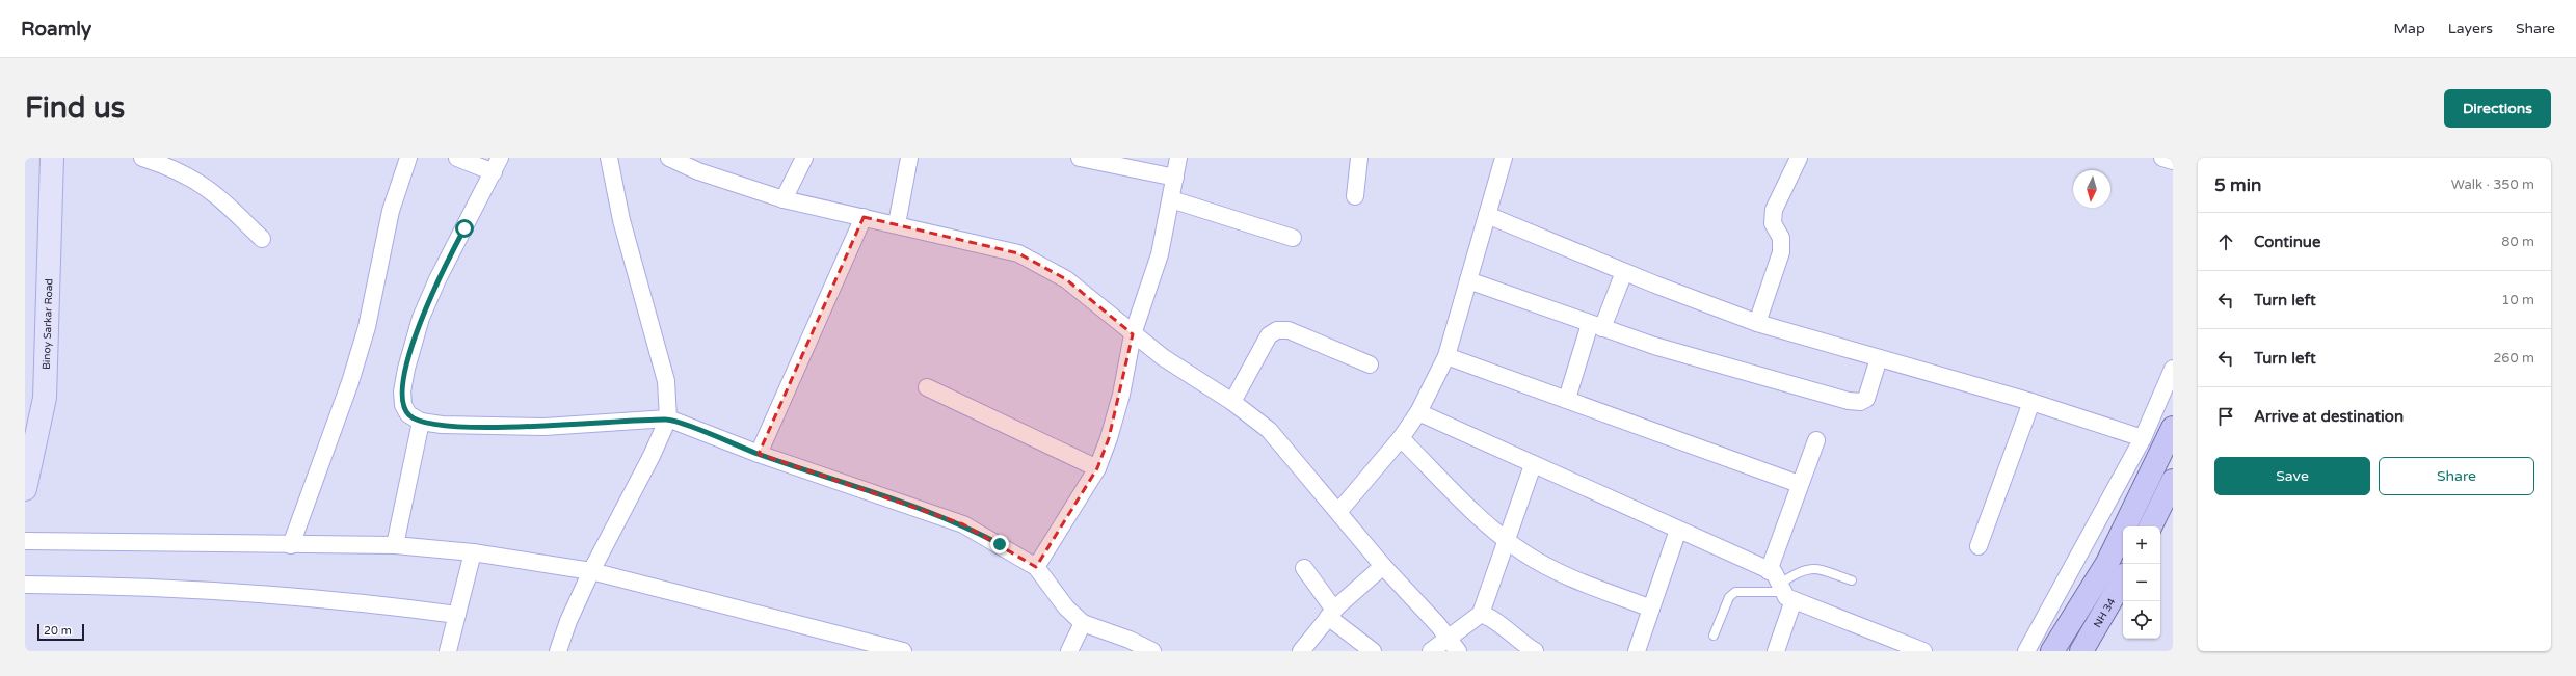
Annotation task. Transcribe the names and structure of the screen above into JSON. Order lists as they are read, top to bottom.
{
  "streets": {
    "main road": ["NH 34"],
    "street": ["Binoy Sarkar Road"]
  },
  "scale_bar": "20 m",
  "north": "bottom",
  "page": {
    "header": "Roamly",
    "nav": ["Map", "Layers", "Share"],
    "buttons": [
      "Directions",
      ["Save", "Share"]
    ],
    "title": "Find us",
    "heading": ["5 min", "Walk · 350 m"],
    "list": [
      ["Continue", "80 m"],
      ["Turn left", "10 m"],
      ["Turn left", "260 m"],
      "Arrive at destination"
    ],
    "map_buttons": ["+", "−"],
    "scale": "20 m"
  }
}
